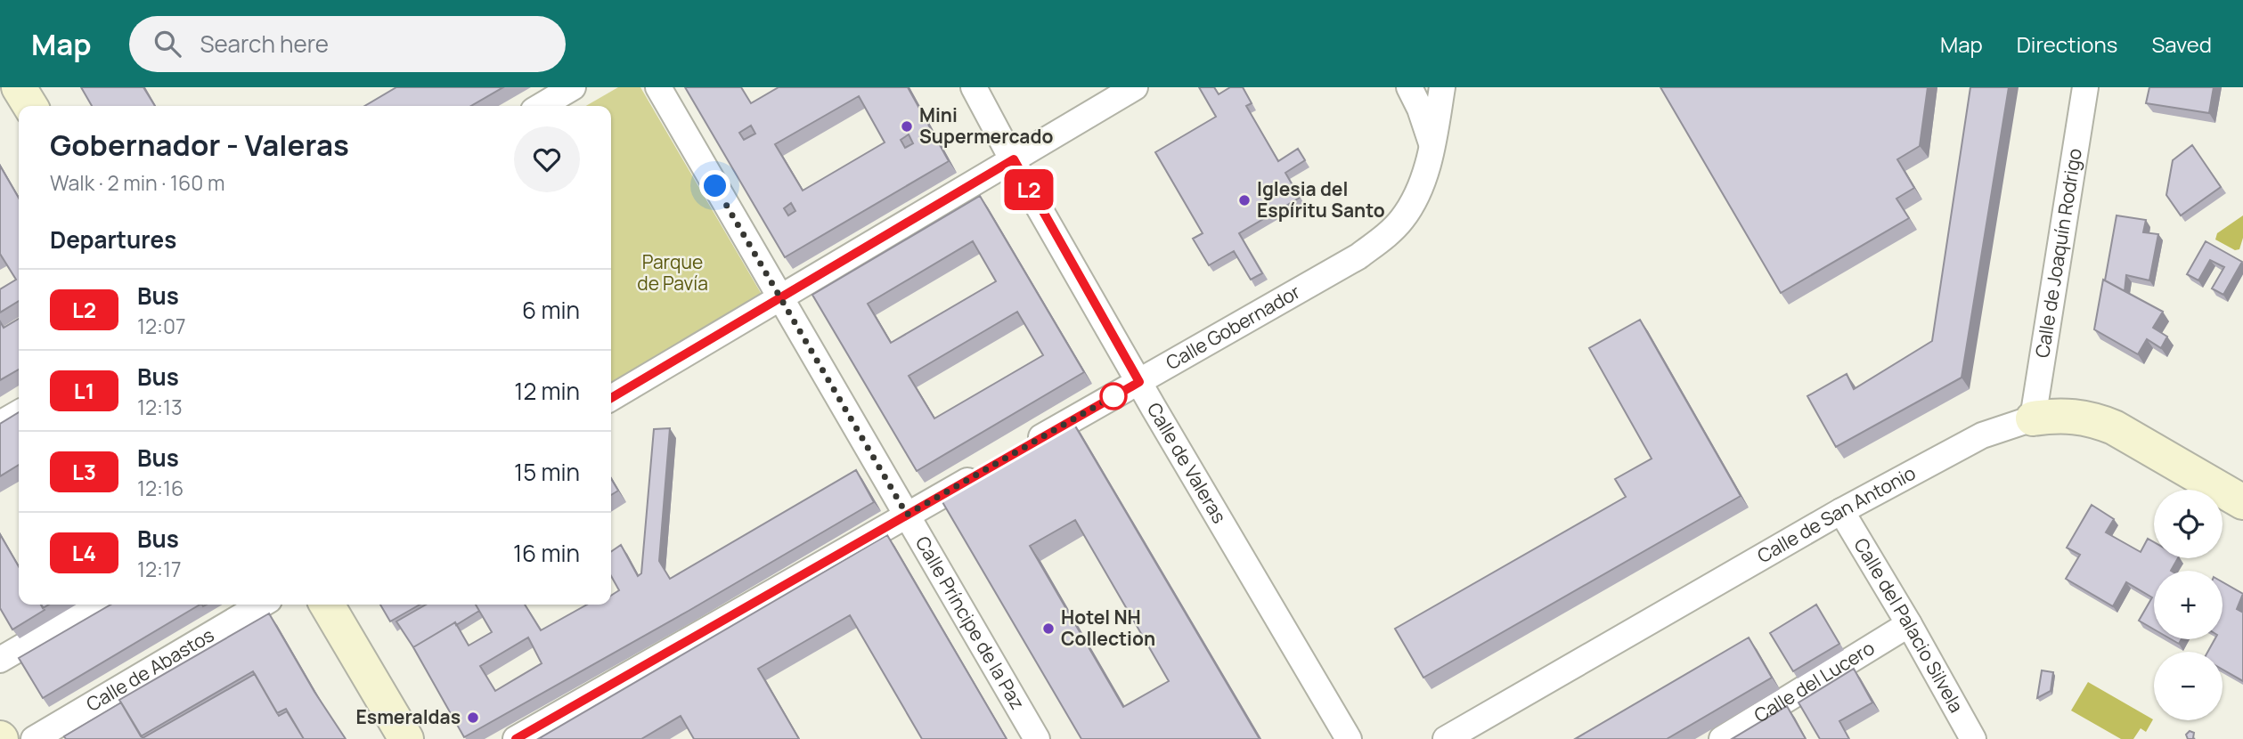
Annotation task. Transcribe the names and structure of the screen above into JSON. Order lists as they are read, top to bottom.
{
  "streets": {
    "street": [
      "Calle de Joaquín Rodrigo",
      "Calle Gobernador",
      "Calle de Valeras",
      "Calle de San Antonio",
      "Calle Príncipe de la Paz",
      "Calle del Palacio Silvela",
      "Calle de Abastos",
      "Calle del Lucero"
    ]
  },
  "crossings": [
    ["Calle de Joaquín Rodrigo", "Calle de San Antonio"],
    ["Calle Gobernador", "Calle de Valeras"],
    ["Calle de San Antonio", "Calle del Palacio Silvela"],
    ["Calle del Palacio Silvela", "Calle del Lucero"]
  ],
  "parks": ["Parque de Pavía"],
  "places": [
    "Mini Supermercado",
    "Iglesia del Espíritu Santo",
    "Hotel NH Collection",
    "Esmeraldas"
  ],
  "lines": ["bus line L2"],
  "page": {
    "header": "Map",
    "search": "Search here",
    "nav": ["Map", "Directions", "Saved"],
    "on_map": "L2",
    "heading": [
      ["Gobernador - Valeras", "Walk · 2 min · 160 m"],
      "Departures"
    ],
    "list": [
      {
        "mark": "L2",
        "name": "Bus",
        "note": "12:07",
        "value": "6 min"
      },
      {
        "mark": "L1",
        "name": "Bus",
        "note": "12:13",
        "value": "12 min"
      },
      {
        "mark": "L3",
        "name": "Bus",
        "note": "12:16",
        "value": "15 min"
      },
      {
        "mark": "L4",
        "name": "Bus",
        "note": "12:17",
        "value": "16 min"
      }
    ],
    "map_buttons": ["+", "−"]
  }
}
